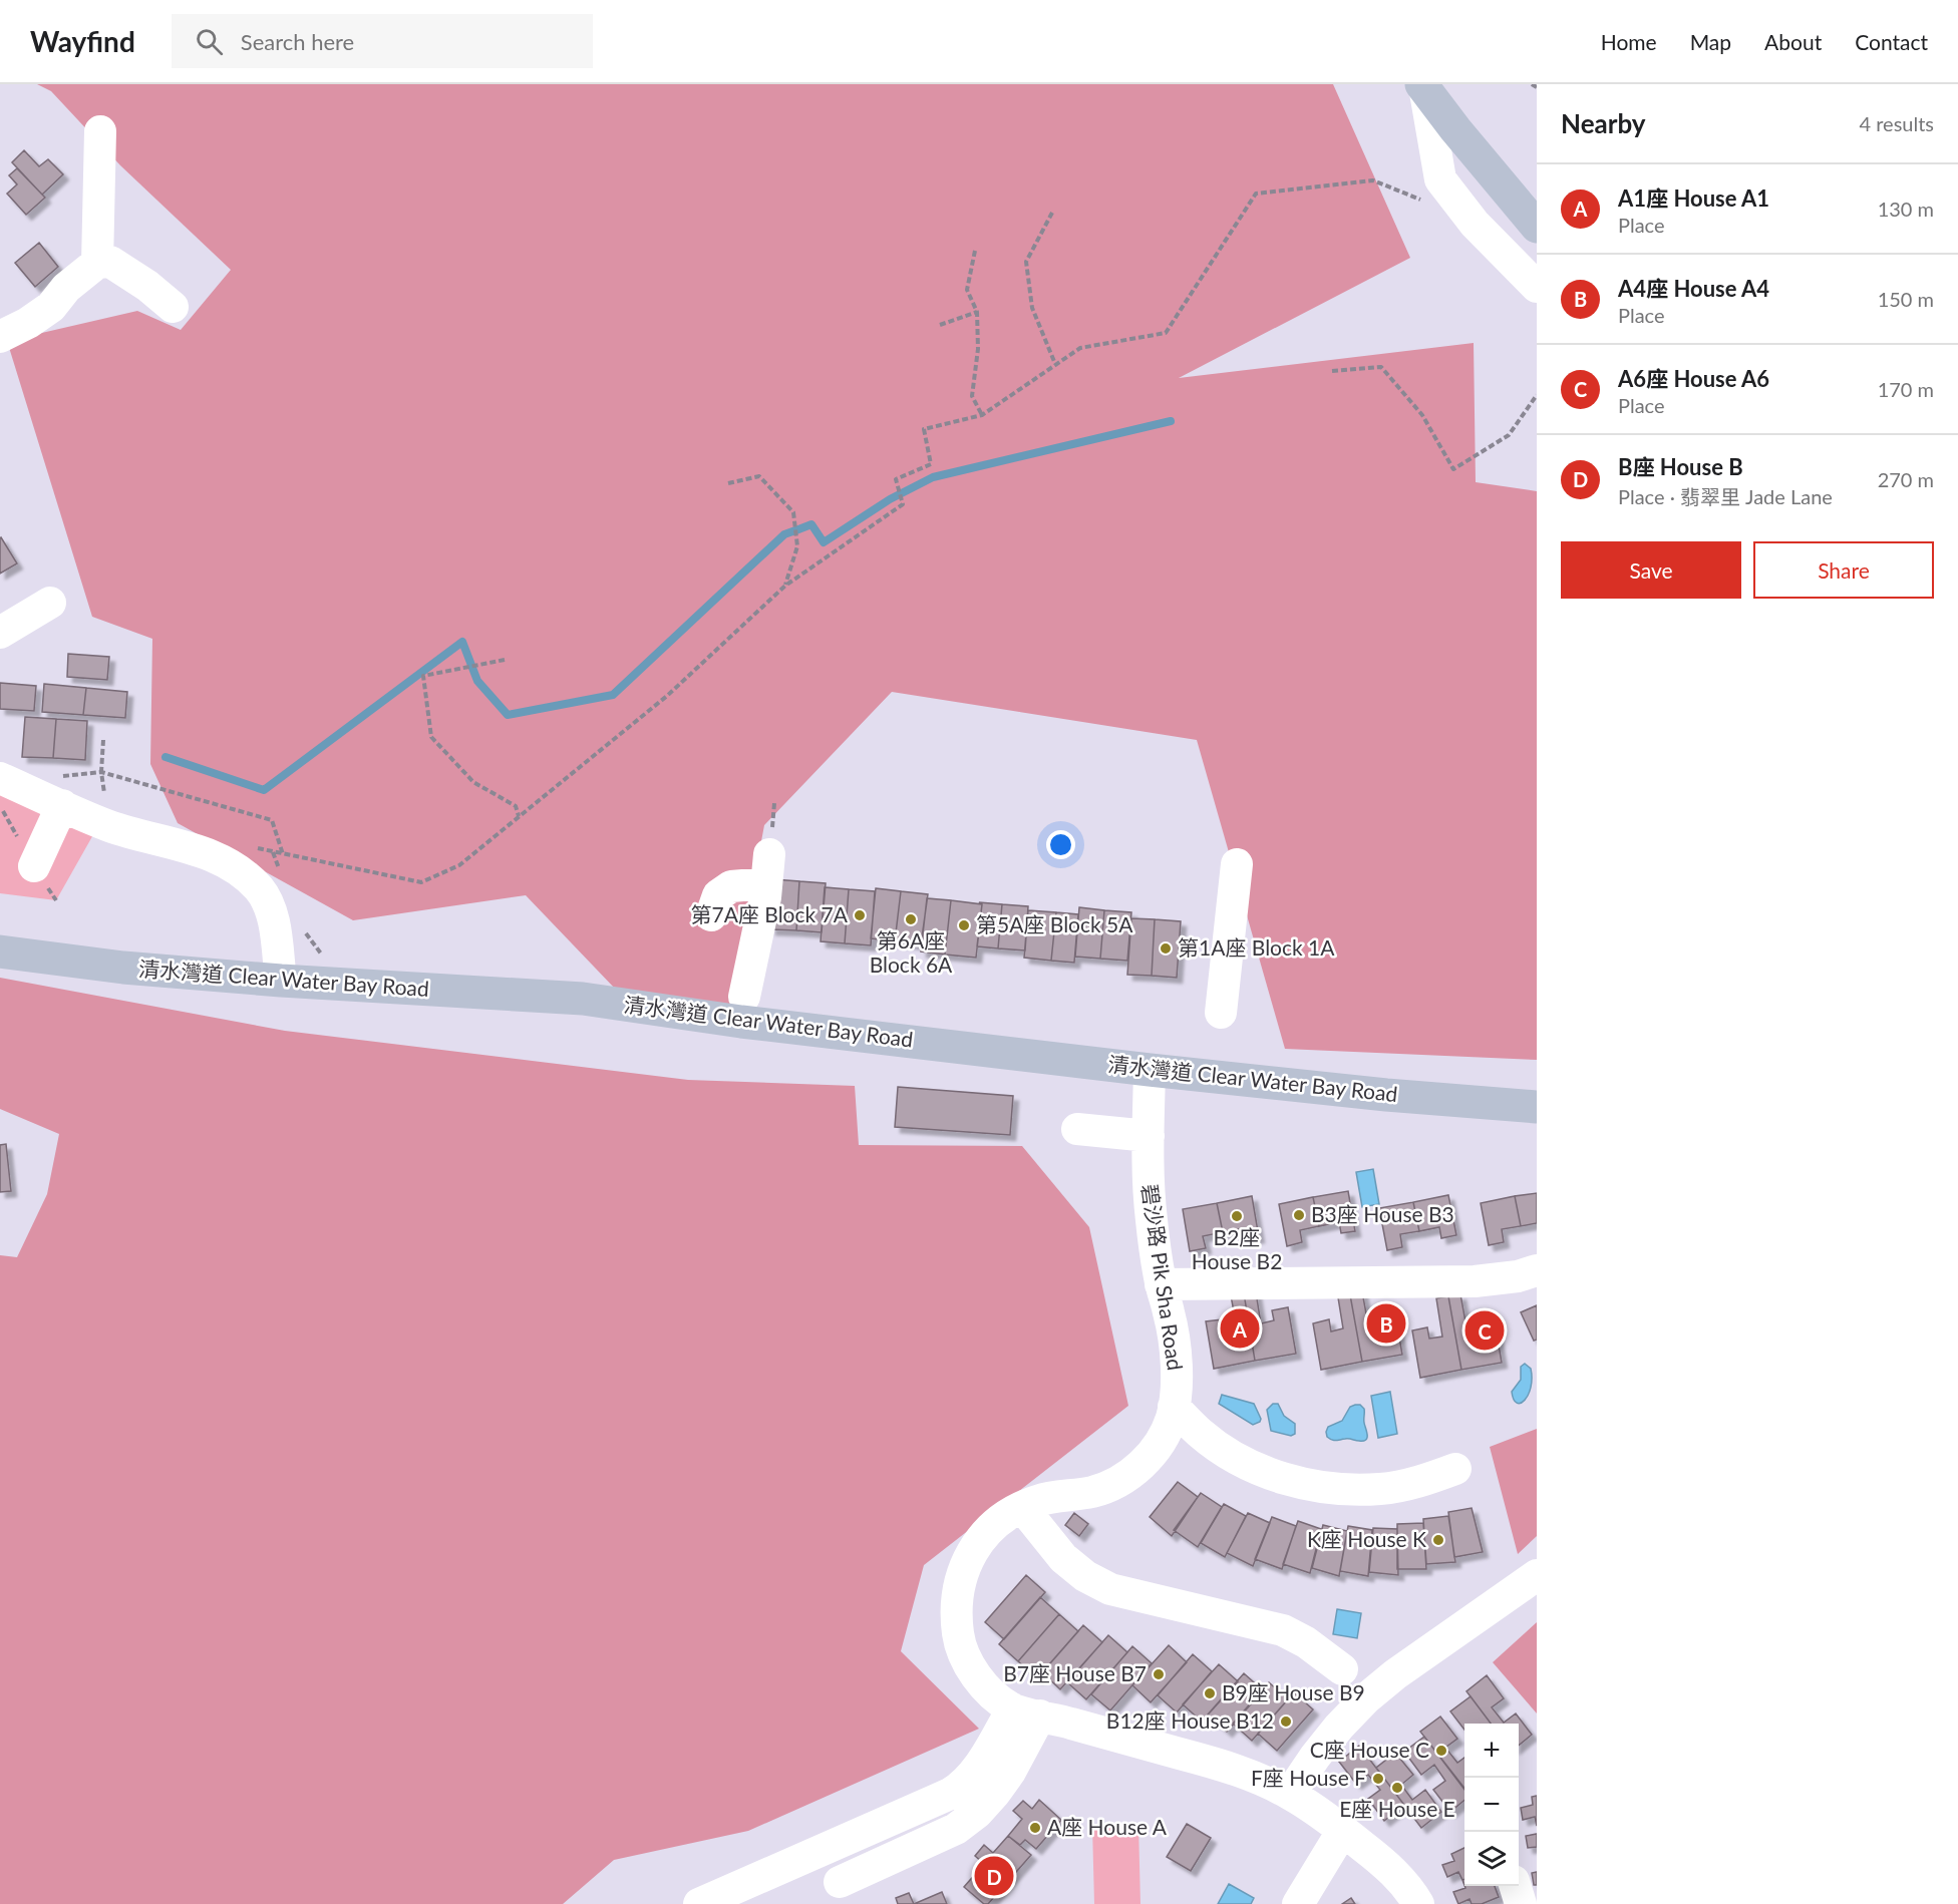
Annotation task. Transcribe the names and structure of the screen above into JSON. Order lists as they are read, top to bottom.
{
  "streets": {
    "main road": ["清水灣道 Clear Water Bay Road"],
    "street": ["碧沙路 Pik Sha Road"]
  },
  "crossings": [
    ["清水灣道 Clear Water Bay Road", "碧沙路 Pik Sha Road"]
  ],
  "places": [
    "第7A座 Block 7A",
    "第6A座 Block 6A",
    "第5A座 Block 5A",
    "第1A座 Block 1A",
    "B3座 House B3",
    "B2座 House B2",
    "K座 House K",
    "B7座 House B7",
    "B9座 House B9",
    "B12座 House B12",
    "C座 House C",
    "F座 House F",
    "E座 House E",
    "A座 House A"
  ],
  "page": {
    "header": "Wayfind",
    "search": "Search here",
    "nav": [
      "Home",
      "Map",
      "About",
      "Contact"
    ],
    "heading": ["Nearby", "4 results"],
    "list": [
      {
        "mark": "A",
        "name": "A1座 House A1",
        "note": "Place",
        "value": "130 m"
      },
      {
        "mark": "B",
        "name": "A4座 House A4",
        "note": "Place",
        "value": "150 m"
      },
      {
        "mark": "C",
        "name": "A6座 House A6",
        "note": "Place",
        "value": "170 m"
      },
      {
        "mark": "D",
        "name": "B座 House B",
        "note": "Place · 翡翠里 Jade Lane",
        "value": "270 m"
      }
    ],
    "buttons": ["Save", "Share"],
    "pins": [
      "B",
      "A",
      "C",
      "D"
    ],
    "map_buttons": ["+", "−"]
  }
}
